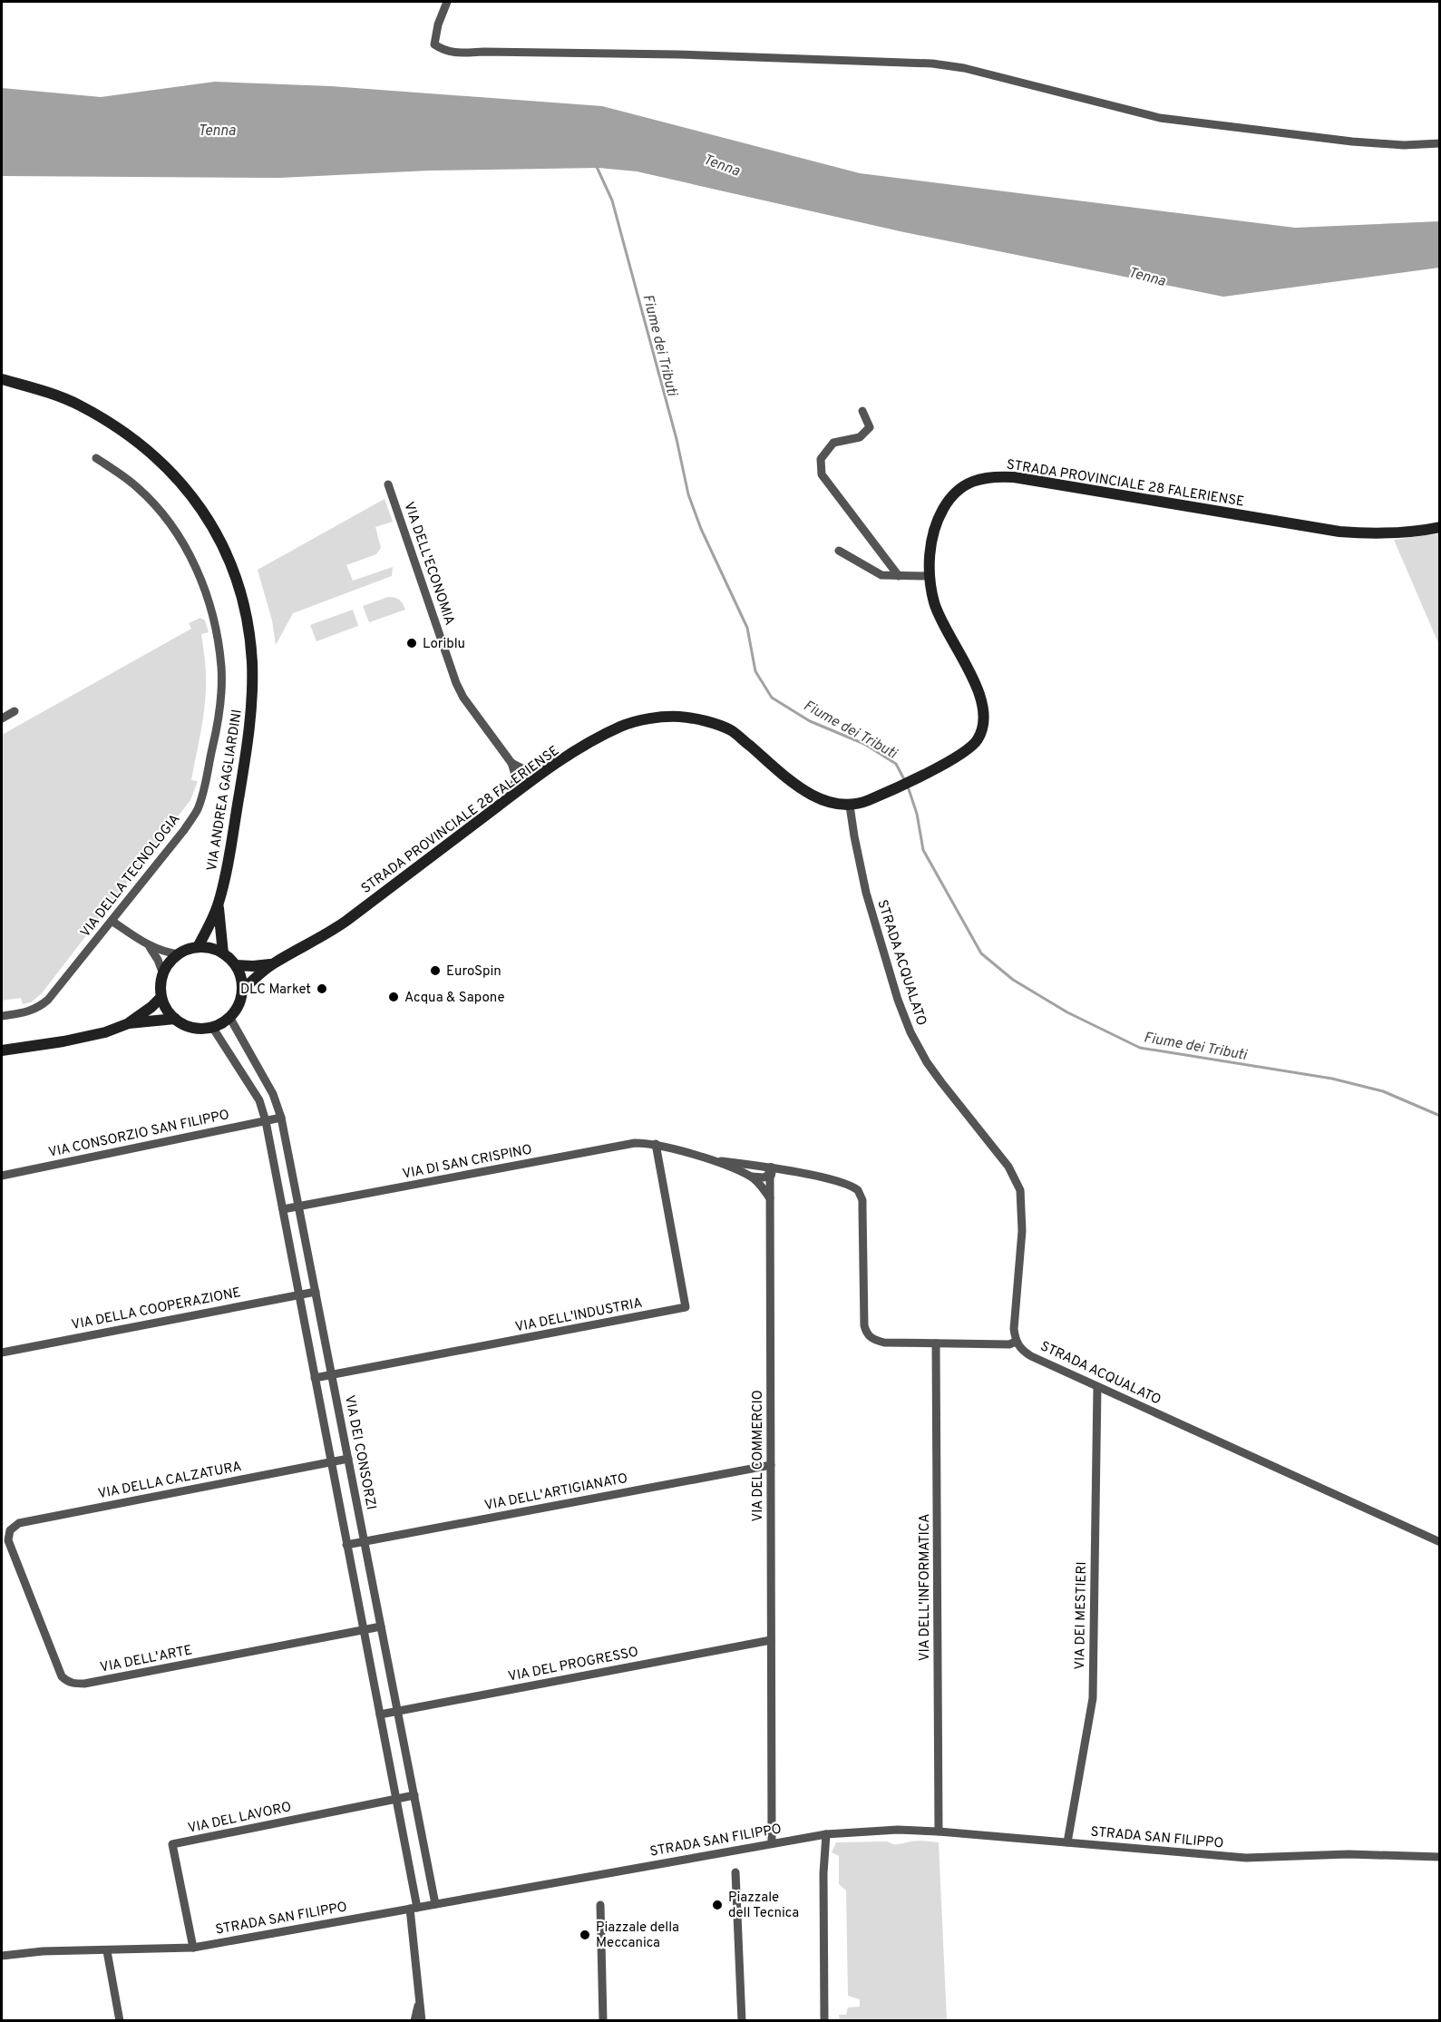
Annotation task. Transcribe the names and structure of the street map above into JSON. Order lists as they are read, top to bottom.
{
  "streets": {
    "main road": ["STRADA PROVINCIALE 28 FALERIENSE", "VIA ANDREA GAGLIARDINI"],
    "street": [
      "VIA DELL'ECONOMIA",
      "VIA DELLA TECNOLOGIA",
      "STRADA ACQUALATO",
      "VIA CONSORZIO SAN FILIPPO",
      "VIA DI SAN CRISPINO",
      "VIA DELLA COOPERAZIONE",
      "VIA DELL'INDUSTRIA",
      "VIA DEI CONSORZI",
      "VIA DEL COMMERCIO",
      "VIA DELLA CALZATURA",
      "VIA DELL'ARTIGIANATO",
      "VIA DELL'INFORMATICA",
      "VIA DEI MESTIERI",
      "VIA DELL'ARTE",
      "VIA DEL PROGRESSO",
      "VIA DEL LAVORO",
      "STRADA SAN FILIPPO"
    ]
  },
  "crossings": [
    ["STRADA PROVINCIALE 28 FALERIENSE", "STRADA ACQUALATO"],
    ["STRADA PROVINCIALE 28 FALERIENSE", "VIA DEI CONSORZI"],
    ["STRADA ACQUALATO", "VIA DEI MESTIERI"],
    ["VIA CONSORZIO SAN FILIPPO", "VIA DEI CONSORZI"],
    ["VIA DI SAN CRISPINO", "VIA DELL'INDUSTRIA"],
    ["VIA DI SAN CRISPINO", "VIA DEI CONSORZI"],
    ["VIA DELLA COOPERAZIONE", "VIA DEI CONSORZI"],
    ["VIA DELL'INDUSTRIA", "VIA DEI CONSORZI"],
    ["VIA DEI CONSORZI", "VIA DELLA CALZATURA"],
    ["VIA DEI CONSORZI", "VIA DELL'ARTIGIANATO"],
    ["VIA DEI CONSORZI", "VIA DELL'ARTE"],
    ["VIA DEI CONSORZI", "VIA DEL PROGRESSO"],
    ["VIA DEI CONSORZI", "VIA DEL LAVORO"],
    ["VIA DEI CONSORZI", "STRADA SAN FILIPPO"],
    ["VIA DEL COMMERCIO", "VIA DELL'ARTIGIANATO"],
    ["VIA DEL COMMERCIO", "VIA DEL PROGRESSO"],
    ["VIA DEL COMMERCIO", "STRADA SAN FILIPPO"],
    ["VIA DELLA CALZATURA", "VIA DELL'ARTE"],
    ["VIA DELL'INFORMATICA", "STRADA SAN FILIPPO"],
    ["VIA DEI MESTIERI", "STRADA SAN FILIPPO"],
    ["VIA DEL LAVORO", "STRADA SAN FILIPPO"]
  ],
  "water": ["Tenna", "Fiume dei Tributi"],
  "places": [
    "Loriblu",
    "EuroSpin",
    "DLC Market",
    "Acqua & Sapone",
    "Piazzale dell Tecnica",
    "Piazzale della Meccanica"
  ]
}
